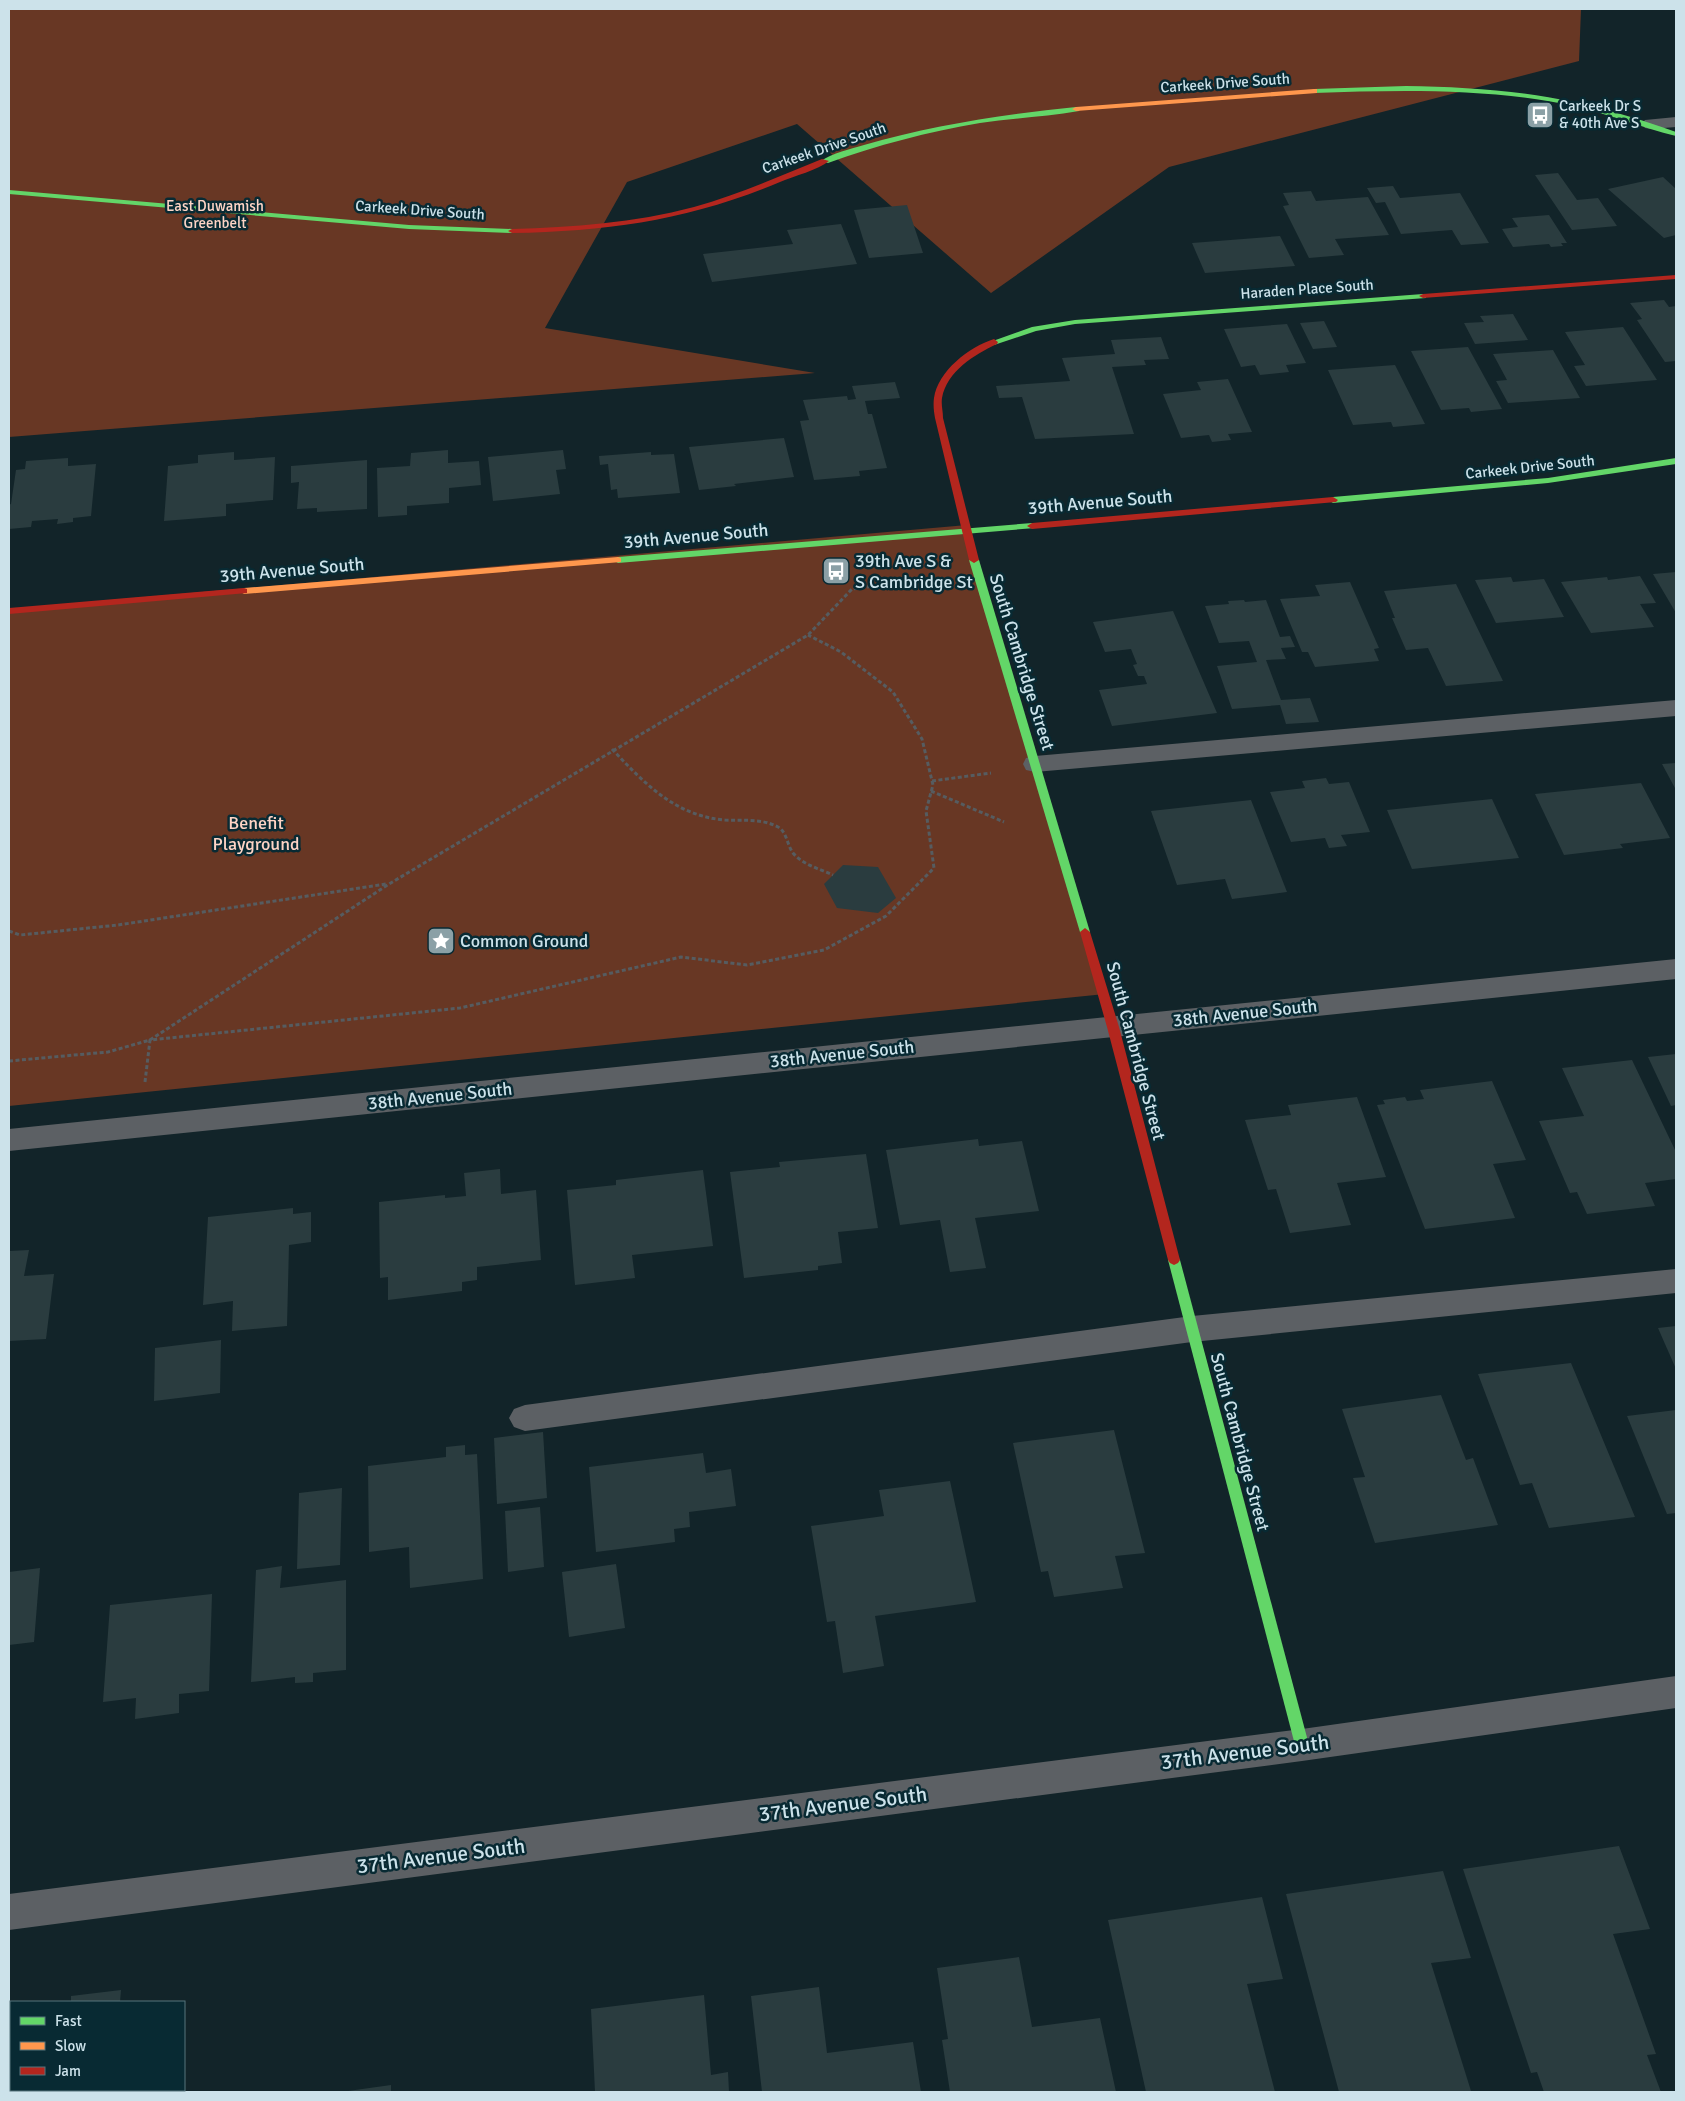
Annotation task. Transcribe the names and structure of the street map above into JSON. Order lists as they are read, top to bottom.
{
  "streets": {
    "main road": [
      "Carkeek Drive South",
      "Haraden Place South",
      "39th Avenue South",
      "South Cambridge Street"
    ],
    "street": ["38th Avenue South", "37th Avenue South"]
  },
  "crossings": [
    ["Carkeek Drive South", "39th Avenue South"],
    ["Haraden Place South", "South Cambridge Street"],
    ["39th Avenue South", "South Cambridge Street"],
    ["South Cambridge Street", "38th Avenue South"],
    ["South Cambridge Street", "37th Avenue South"]
  ],
  "parks": ["East Duwamish Greenbelt", "Benefit Playground"],
  "places": {
    "bus stop": ["Carkeek Dr S & 40th Ave S", "39th Ave S & S Cambridge St"],
    "place": ["Common Ground"]
  },
  "legend": ["Fast", "Slow", "Jam"]
}
